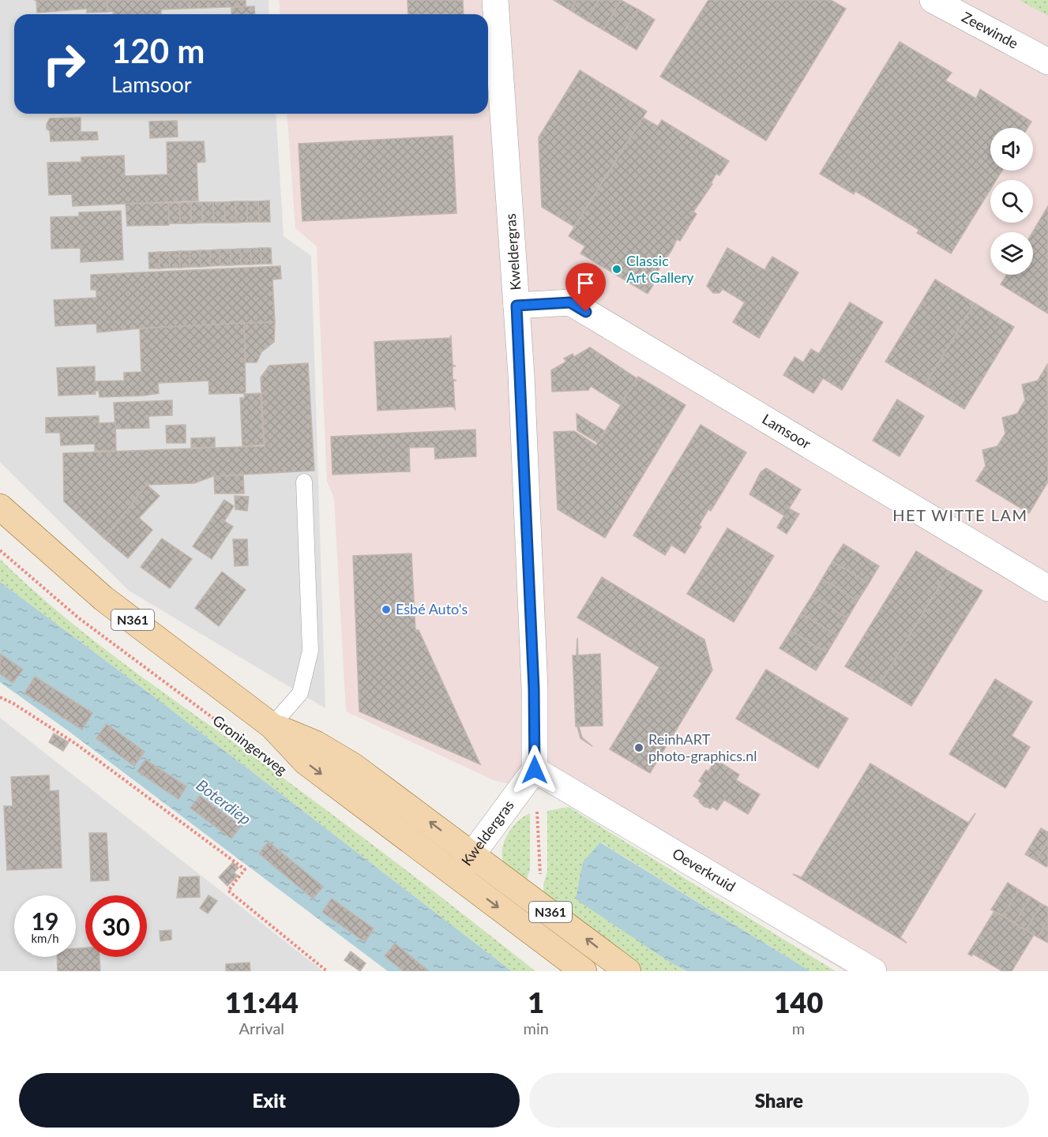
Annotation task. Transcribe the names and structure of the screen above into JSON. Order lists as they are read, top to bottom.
{
  "streets": {
    "main road": ["N361", "Groningerweg"],
    "street": [
      "Zeewinde",
      "Kweldergras",
      "Lamsoor",
      "Oeverkruid"
    ]
  },
  "crossings": [
    ["Kweldergras", "Lamsoor"],
    ["Kweldergras", "Groningerweg"],
    ["Kweldergras", "Oeverkruid"]
  ],
  "districts": ["HET WITTE LAM"],
  "water": ["Boterdiep"],
  "places": ["Classic Art Gallery", "Esbé Auto's", "ReinhART photo-graphics.nl"],
  "page": {
    "turn": ["120 m", "Lamsoor"],
    "speed": "19 km/h",
    "limit": "30",
    "eta": [
      "11:44",
      "Arrival",
      "1",
      "min",
      "140",
      "m"
    ],
    "buttons": ["Exit", "Share"]
  }
}
